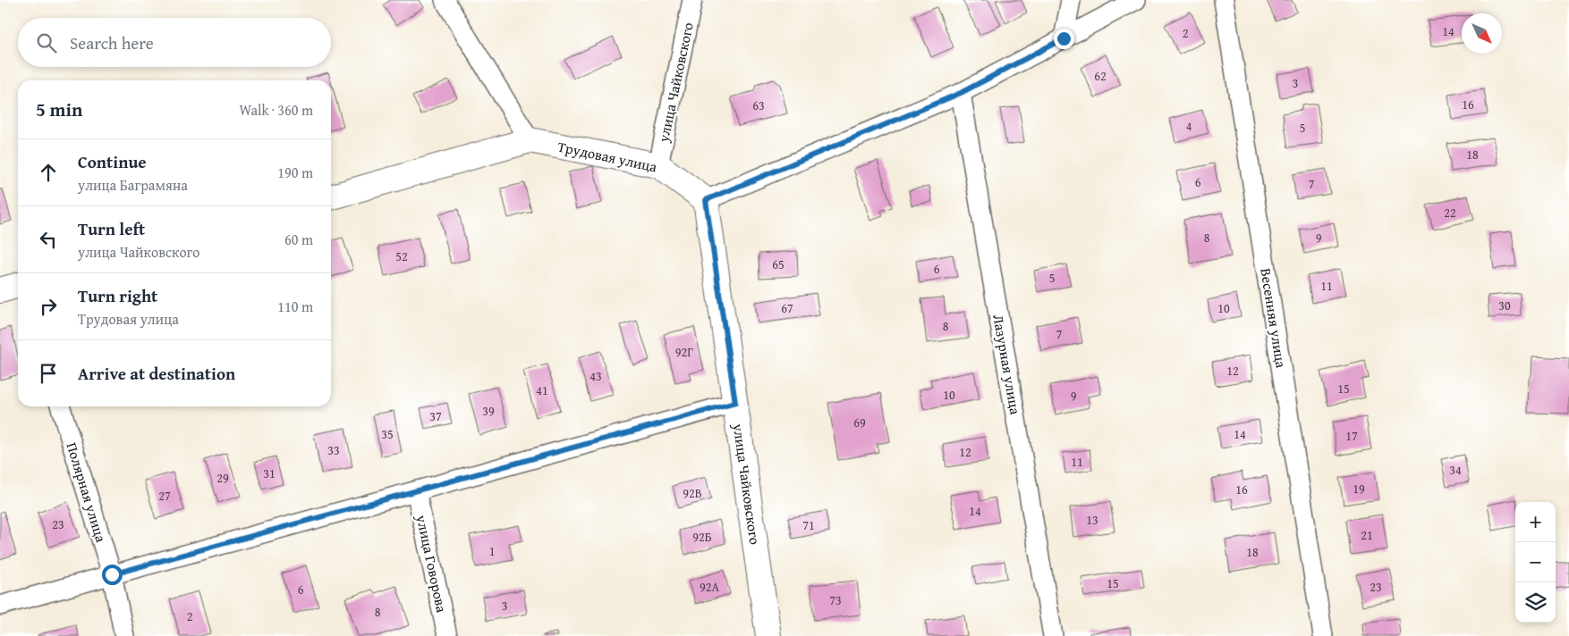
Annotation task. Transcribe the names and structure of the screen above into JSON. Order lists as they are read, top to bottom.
{
  "streets": {
    "main road": ["улица Чайковского", "Трудовая улица"],
    "street": [
      "Весенняя улица",
      "Лазурная улица",
      "Полярная улица",
      "улица Говорова"
    ]
  },
  "crossings": [
    ["улица Чайковского", "Трудовая улица"]
  ],
  "house_numbers": [
    "14",
    "2",
    "62",
    "3",
    "16",
    "63",
    "4",
    "5",
    "18",
    "6",
    "7",
    "22",
    "8",
    "9",
    "52",
    "65",
    "6",
    "5",
    "11",
    "30",
    "67",
    "10",
    "8",
    "7",
    "92Г",
    "12",
    "43",
    "15",
    "41",
    "10",
    "9",
    "39",
    "37",
    "69",
    "35",
    "14",
    "17",
    "33",
    "12",
    "11",
    "34",
    "31",
    "29",
    "19",
    "16",
    "92В",
    "27",
    "14",
    "13",
    "23",
    "71",
    "21",
    "92Б",
    "1",
    "18",
    "15",
    "92А",
    "23",
    "6",
    "73",
    "3",
    "8",
    "2"
  ],
  "north": "bottom right",
  "page": {
    "search": "Search here",
    "heading": ["5 min", "Walk · 360 m"],
    "list": [
      ["Continue", "улица Баграмяна", "190 m"],
      ["Turn left", "улица Чайковского", "60 m"],
      ["Turn right", "Трудовая улица", "110 m"],
      "Arrive at destination"
    ],
    "map_buttons": ["+", "−"]
  }
}
